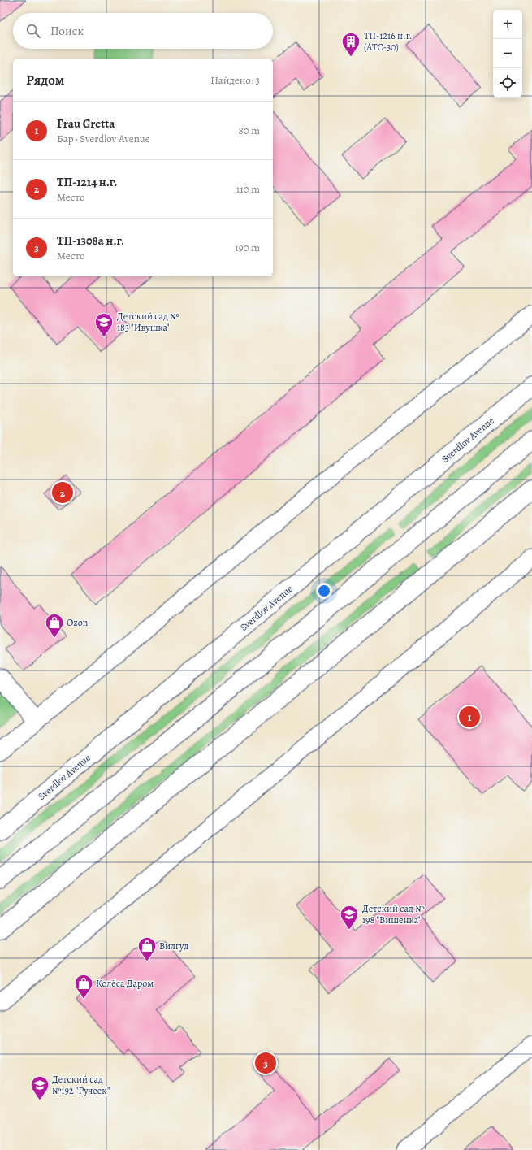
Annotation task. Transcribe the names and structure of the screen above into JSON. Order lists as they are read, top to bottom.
{
  "streets": {
    "main road": ["Sverdlov Avenue"]
  },
  "places": {
    "building": ["ТП-1216 н.г. (АТС-30)"],
    "school or university": ["Детский сад № 183 \"Ивушка\"", "Детский сад № 198 \"Вишенка\"", "Детский сад №192 \"Ручеек\""],
    "shop": ["Ozon", "Вилгуд", "Колёса Даром"]
  },
  "page": {
    "map_buttons": ["+", "−"],
    "search": "Поиск",
    "heading": ["Рядом", "Найдено: 3"],
    "list": [
      {
        "mark": "1",
        "name": "Frau Gretta",
        "note": "Бар · Sverdlov Avenue",
        "value": "80 m"
      },
      {
        "mark": "2",
        "name": "ТП-1214 н.г.",
        "note": "Место",
        "value": "110 m"
      },
      {
        "mark": "3",
        "name": "ТП-1308а н.г.",
        "note": "Место",
        "value": "190 m"
      }
    ],
    "pins": ["2", "1", "3"]
  }
}
